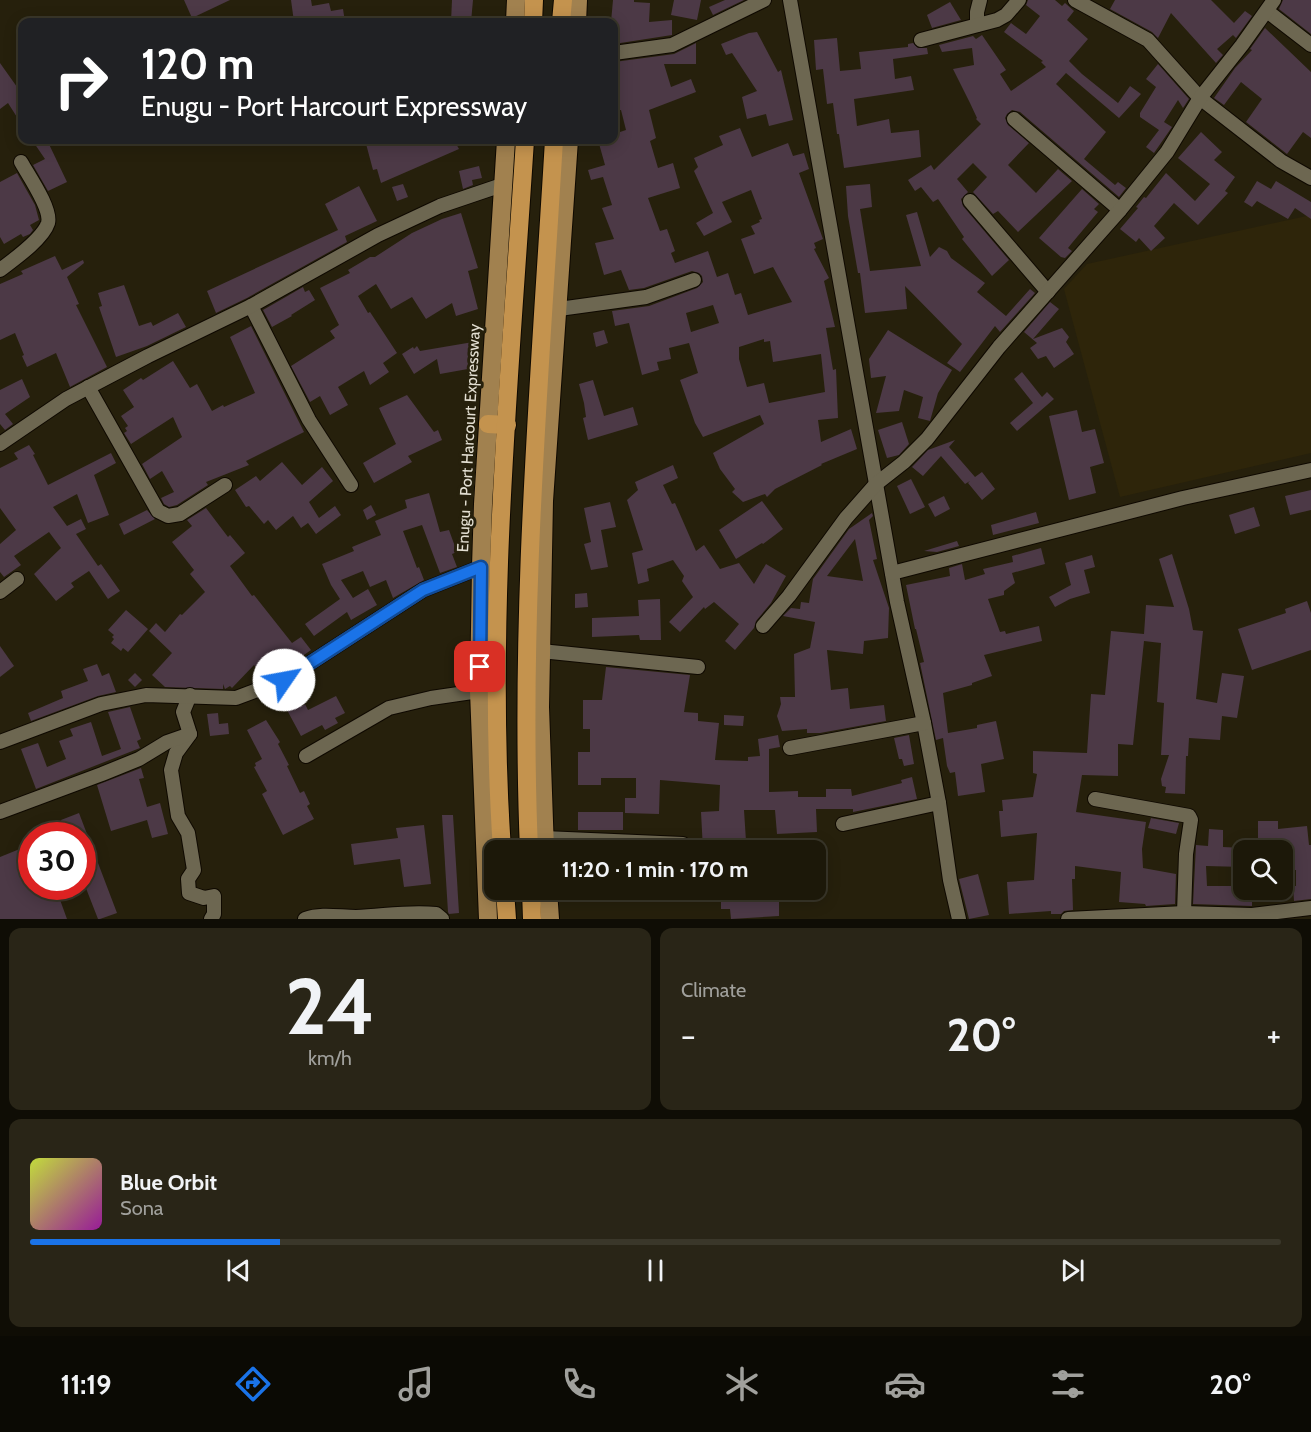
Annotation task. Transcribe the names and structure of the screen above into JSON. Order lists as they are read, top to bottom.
{
  "streets": {
    "main road": ["Enugu - Port Harcourt Expressway"]
  },
  "page": {
    "turn": ["120 m", "Enugu - Port Harcourt Expressway"],
    "limit": "30",
    "trip": "11:20 · 1 min · 170 m",
    "tile": [
      ["24", "km/h"],
      "Climate"
    ],
    "heat": ["−", "20°", "+"],
    "song": ["Blue Orbit", "Sona"],
    "tabs": ["11:19", "20°"]
  }
}
